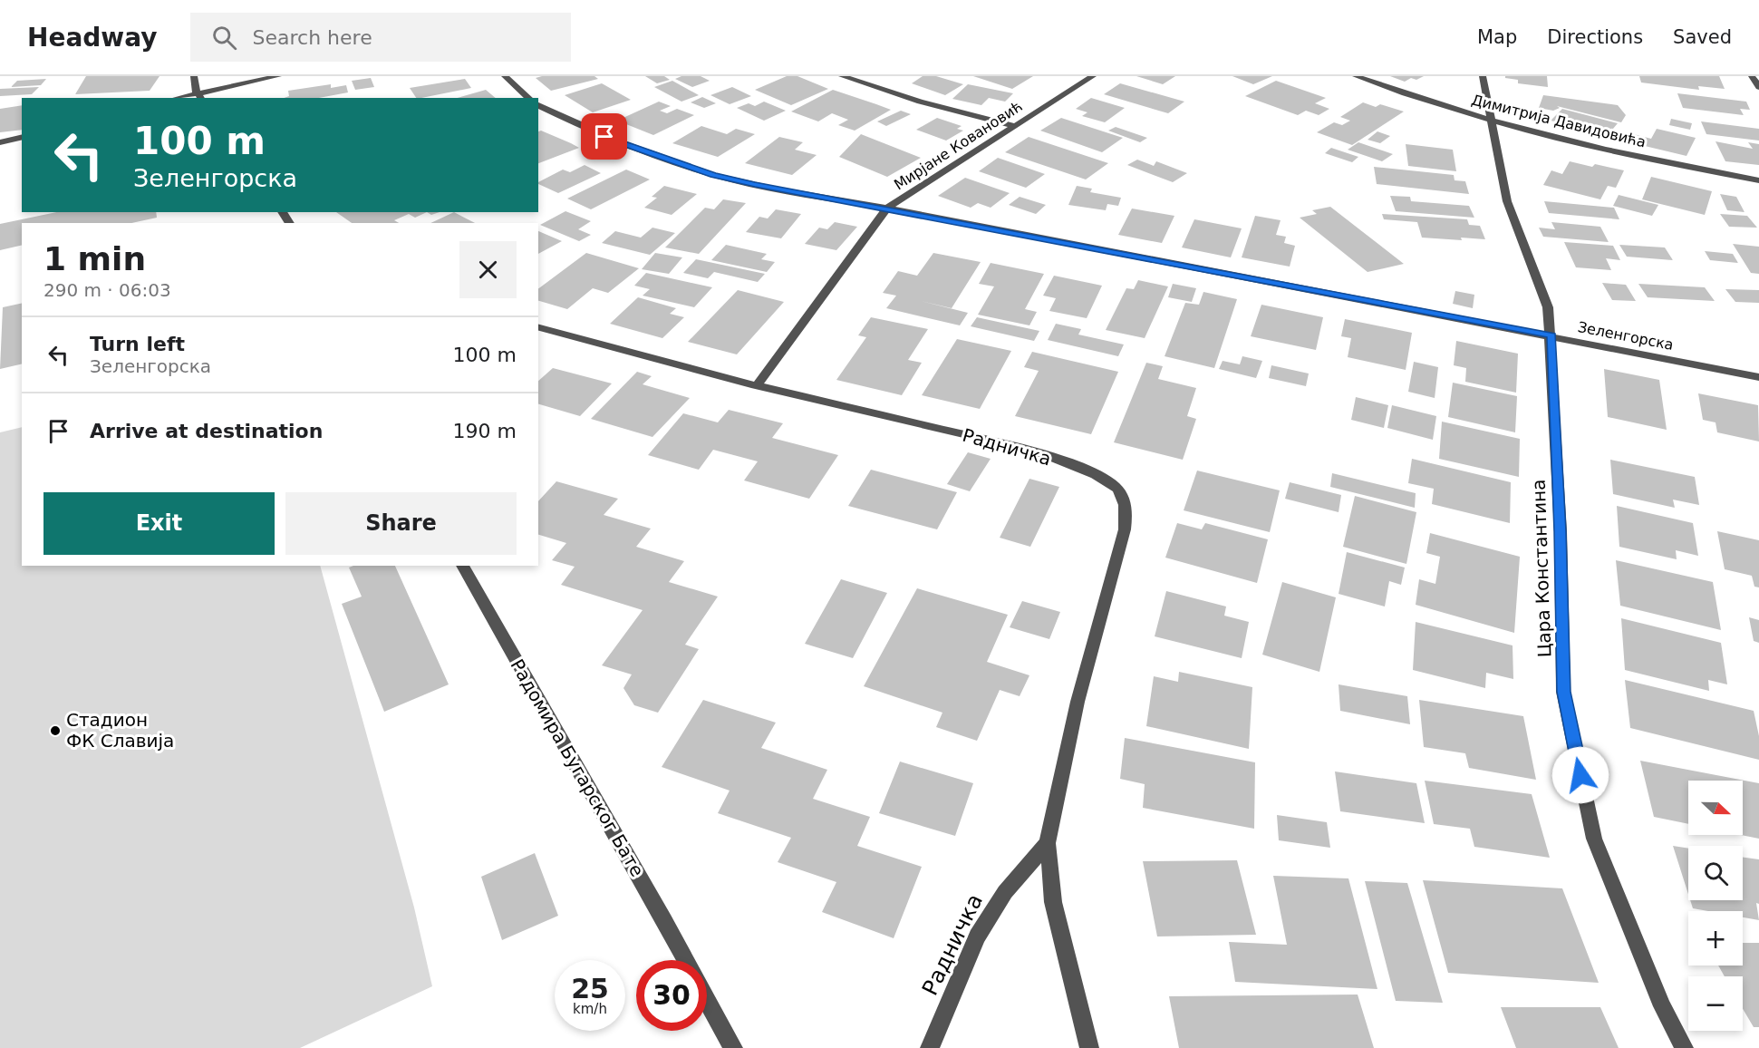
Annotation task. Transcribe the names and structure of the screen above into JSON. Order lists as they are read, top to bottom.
{
  "streets": {
    "street": [
      "Димитрија Давидовића",
      "Мирјане Ковановић",
      "Зеленгорска",
      "Радничка",
      "Цара Константина",
      "Радомира Бугарског Бате"
    ]
  },
  "crossings": [
    ["Димитрија Давидовића", "Цара Константина"],
    ["Мирјане Ковановић", "Зеленгорска"],
    ["Мирјане Ковановић", "Радничка"],
    ["Зеленгорска", "Цара Константина"]
  ],
  "places": ["Стадион ФК Славија"],
  "north": "right",
  "page": {
    "header": "Headway",
    "search": "Search here",
    "nav": ["Map", "Directions", "Saved"],
    "turn": ["100 m", "Зеленгорска"],
    "heading": ["1 min", "290 m · 06:03"],
    "list": [
      {
        "name": "Turn left",
        "note": "Зеленгорска",
        "value": "100 m"
      },
      {
        "name": "Arrive at destination",
        "value": "190 m"
      }
    ],
    "buttons": ["Exit", "Share"],
    "map_buttons": ["+", "−"],
    "speed": "25 km/h",
    "limit": "30"
  }
}
